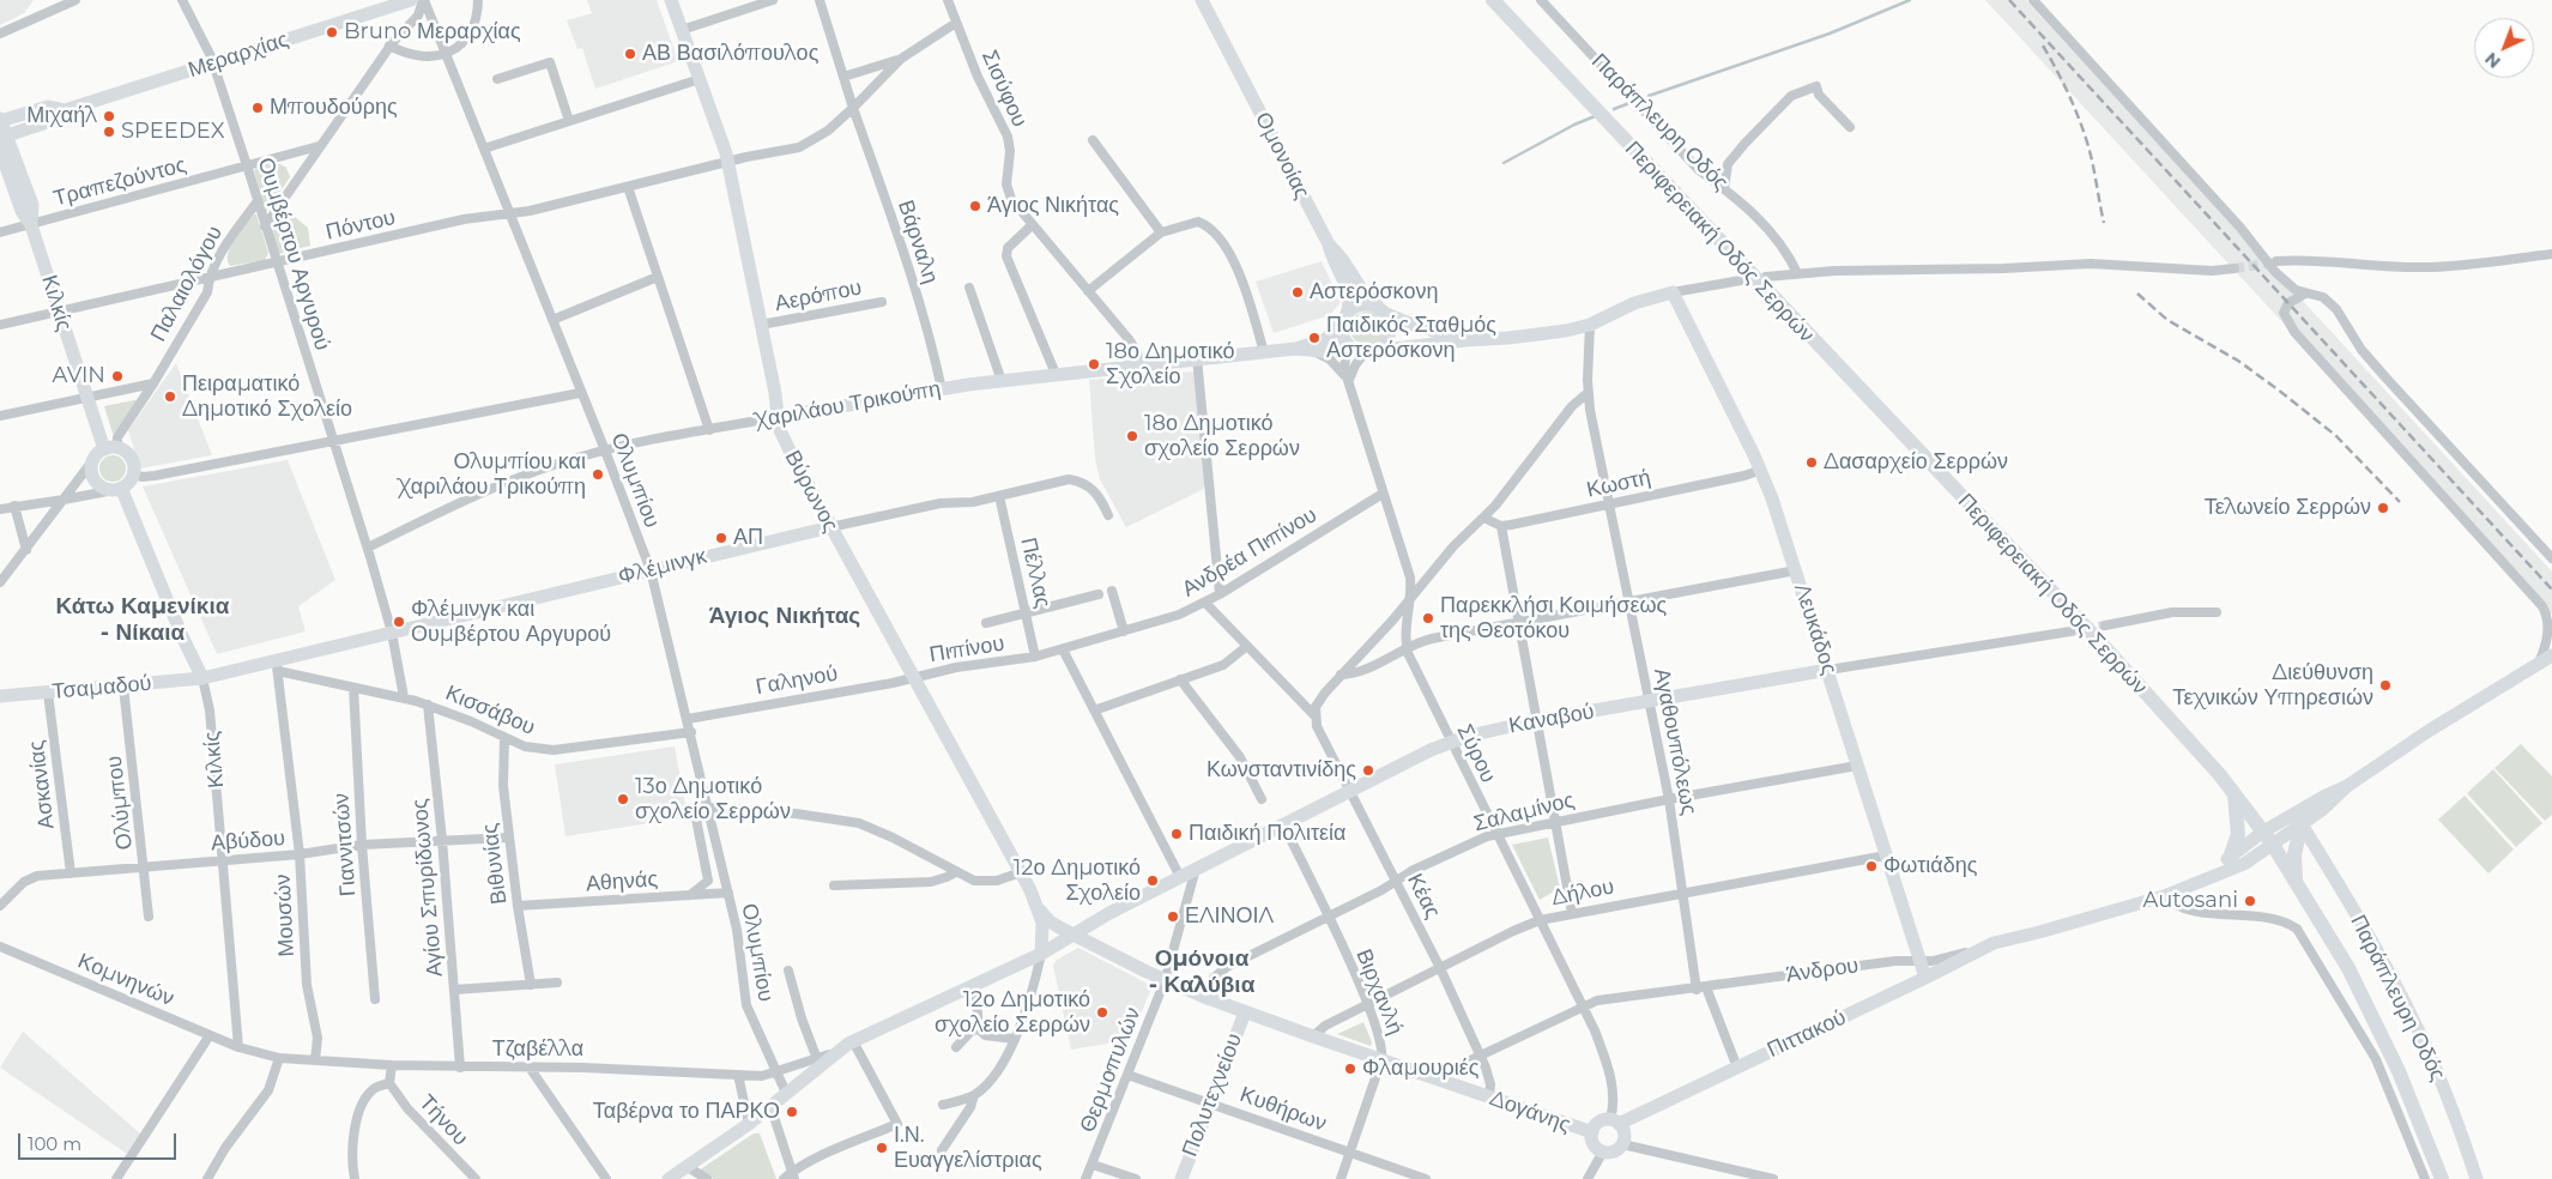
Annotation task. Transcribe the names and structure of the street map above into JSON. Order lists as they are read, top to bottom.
{
  "streets": {
    "main road": ["Περιφερειακή Οδός Σερρών"],
    "street": [
      "Μεραρχίας",
      "Σισύφου",
      "Παράπλευρη Οδός",
      "Ομονοίας",
      "Τραπεζούντος",
      "Πόντου",
      "Βάρναλη",
      "Ουμβέρτου Αργυρού",
      "Παλαιολόγου",
      "Αερόπου",
      "Κιλκίς",
      "Χαριλάου Τρικούπη",
      "Ολυμπίου",
      "Κωστή",
      "Βύρωνος",
      "Ανδρέα Πιπίνου",
      "Φλέμινγκ",
      "Πέλλας",
      "Λευκάδος",
      "Πιπίνου",
      "Γαληνού",
      "Τσαμαδού",
      "Κισσάβου",
      "Καναβού",
      "Αγαθουπόλεως",
      "Σύρου",
      "Ασκανίας",
      "Ολύμπου",
      "Σαλαμίνος",
      "Αβύδου",
      "Γιαννιτσών",
      "Βιθυνίας",
      "Αθηνάς",
      "Αγίου Σπυρίδωνος",
      "Δήλου",
      "Κέας",
      "Μουσών",
      "Άνδρου",
      "Κομνηνών",
      "Βιρχανλή",
      "Πιττακού",
      "Τζαβέλλα",
      "Θερμοπυλών",
      "Πολυτεχνείου",
      "Κυθήρων",
      "Δογάνης",
      "Τήνου"
    ]
  },
  "crossings": [
    ["Μεραρχίας", "Ουμβέρτου Αργυρού"],
    ["Μεραρχίας", "Κιλκίς"],
    ["Σισύφου", "Χαριλάου Τρικούπη"],
    ["Ομονοίας", "Χαριλάου Τρικούπη"],
    ["Τραπεζούντος", "Ουμβέρτου Αργυρού"],
    ["Τραπεζούντος", "Κιλκίς"],
    ["Πόντου", "Βάρναλη"],
    ["Πόντου", "Ουμβέρτου Αργυρού"],
    ["Πόντου", "Παλαιολόγου"],
    ["Πόντου", "Κιλκίς"],
    ["Πόντου", "Ολυμπίου"],
    ["Πόντου", "Βύρωνος"],
    ["Βάρναλη", "Χαριλάου Τρικούπη"],
    ["Ουμβέρτου Αργυρού", "Παλαιολόγου"],
    ["Ουμβέρτου Αργυρού", "Χαριλάου Τρικούπη"],
    ["Ουμβέρτου Αργυρού", "Φλέμινγκ"],
    ["Ουμβέρτου Αργυρού", "Κισσάβου"],
    ["Παλαιολόγου", "Κιλκίς"],
    ["Αερόπου", "Βύρωνος"],
    ["Κιλκίς", "Φλέμινγκ"],
    ["Κιλκίς", "Τσαμαδού"],
    ["Κιλκίς", "Αβύδου"],
    ["Κιλκίς", "Κομνηνών"],
    ["Κιλκίς", "Τζαβέλλα"],
    ["Χαριλάου Τρικούπη", "Ολυμπίου"],
    ["Χαριλάου Τρικούπη", "Βύρωνος"],
    ["Χαριλάου Τρικούπη", "Λευκάδος"],
    ["Χαριλάου Τρικούπη", "Αγαθουπόλεως"],
    ["Ολυμπίου", "Φλέμινγκ"],
    ["Ολυμπίου", "Γαληνού"],
    ["Ολυμπίου", "Κισσάβου"],
    ["Ολυμπίου", "Καναβού"],
    ["Ολυμπίου", "Αθηνάς"],
    ["Ολυμπίου", "Τζαβέλλα"],
    ["Κωστή", "Λευκάδος"],
    ["Κωστή", "Αγαθουπόλεως"],
    ["Βύρωνος", "Φλέμινγκ"],
    ["Βύρωνος", "Πιπίνου"],
    ["Βύρωνος", "Γαληνού"],
    ["Βύρωνος", "Δογάνης"],
    ["Ανδρέα Πιπίνου", "Πέλλας"],
    ["Ανδρέα Πιπίνου", "Πιπίνου"],
    ["Φλέμινγκ", "Πέλλας"],
    ["Φλέμινγκ", "Τσαμαδού"],
    ["Φλέμινγκ", "Κισσάβου"],
    ["Φλέμινγκ", "Μουσών"],
    ["Πέλλας", "Πιπίνου"],
    ["Λευκάδος", "Καναβού"],
    ["Λευκάδος", "Σαλαμίνος"],
    ["Λευκάδος", "Δήλου"],
    ["Λευκάδος", "Άνδρου"],
    ["Λευκάδος", "Πιττακού"],
    ["Πιπίνου", "Γαληνού"],
    ["Τσαμαδού", "Ασκανίας"],
    ["Τσαμαδού", "Ολύμπου"],
    ["Κισσάβου", "Γιαννιτσών"],
    ["Κισσάβου", "Βιθυνίας"],
    ["Κισσάβου", "Αγίου Σπυρίδωνος"],
    ["Κισσάβου", "Μουσών"],
    ["Καναβού", "Αγαθουπόλεως"],
    ["Καναβού", "Σύρου"],
    ["Καναβού", "Κέας"],
    ["Καναβού", "Βιρχανλή"],
    ["Καναβού", "Τζαβέλλα"],
    ["Καναβού", "Θερμοπυλών"],
    ["Καναβού", "Δογάνης"],
    ["Αγαθουπόλεως", "Σαλαμίνος"],
    ["Αγαθουπόλεως", "Δήλου"],
    ["Αγαθουπόλεως", "Άνδρου"],
    ["Αγαθουπόλεως", "Πιττακού"],
    ["Σύρου", "Σαλαμίνος"],
    ["Σύρου", "Δήλου"],
    ["Σύρου", "Άνδρου"],
    ["Σύρου", "Πιττακού"],
    ["Σύρου", "Δογάνης"],
    ["Ασκανίας", "Αβύδου"],
    ["Ολύμπου", "Αβύδου"],
    ["Σαλαμίνος", "Κέας"],
    ["Σαλαμίνος", "Βιρχανλή"],
    ["Σαλαμίνος", "Δογάνης"],
    ["Αβύδου", "Γιαννιτσών"],
    ["Αβύδου", "Βιθυνίας"],
    ["Αβύδου", "Αγίου Σπυρίδωνος"],
    ["Αβύδου", "Μουσών"],
    ["Βιθυνίας", "Αθηνάς"],
    ["Αγίου Σπυρίδωνος", "Τζαβέλλα"],
    ["Δήλου", "Κέας"],
    ["Δήλου", "Βιρχανλή"],
    ["Δήλου", "Δογάνης"],
    ["Κέας", "Άνδρου"],
    ["Κέας", "Δογάνης"],
    ["Μουσών", "Τζαβέλλα"],
    ["Άνδρου", "Πιττακού"],
    ["Άνδρου", "Δογάνης"],
    ["Κομνηνών", "Τζαβέλλα"],
    ["Βιρχανλή", "Κυθήρων"],
    ["Βιρχανλή", "Δογάνης"],
    ["Πιττακού", "Δογάνης"],
    ["Θερμοπυλών", "Κυθήρων"],
    ["Θερμοπυλών", "Δογάνης"],
    ["Πολυτεχνείου", "Κυθήρων"],
    ["Πολυτεχνείου", "Δογάνης"]
  ],
  "districts": ["Κάτω Καμενίκια - Νίκαια", "Άγιος Νικήτας", "Ομόνοια - Καλύβια"],
  "places": [
    "Bruno Μεραρχίας",
    "ΑΒ Βασιλόπουλος",
    "Μπουδούρης",
    "Μιχαήλ",
    "SPEEDEX",
    "Άγιος Νικήτας",
    "Αστερόσκονη",
    "Παιδικός Σταθμός Αστερόσκονη",
    "18ο Δημοτικό Σχολείο",
    "AVIN",
    "Πειραματικό Δημοτικό Σχολείο",
    "18ο Δημοτικό σχολείο Σερρών",
    "Δασαρχείο Σερρών",
    "Ολυμπίου και Χαριλάου Τρικούπη",
    "Τελωνείο Σερρών",
    "ΑΠ",
    "Παρεκκλήσι Κοιμήσεως της Θεοτόκου",
    "Φλέμινγκ και Ουμβέρτου Αργυρού",
    "Διεύθυνση Τεχνικών Υπηρεσιών",
    "Κωνσταντινίδης",
    "13ο Δημοτικό σχολείο Σερρών",
    "Παιδική Πολιτεία",
    "Φωτιάδης",
    "12ο Δημοτικό Σχολείο",
    "Autosani",
    "ΕΛΙΝΟΙΛ",
    "12ο Δημοτικό σχολείο Σερρών",
    "Φλαμουριές",
    "Ταβέρνα το ΠΑΡΚΟ",
    "Ι.Ν. Ευαγγελίστριας"
  ],
  "scale_bar": "100 m",
  "north": "bottom left"
}
